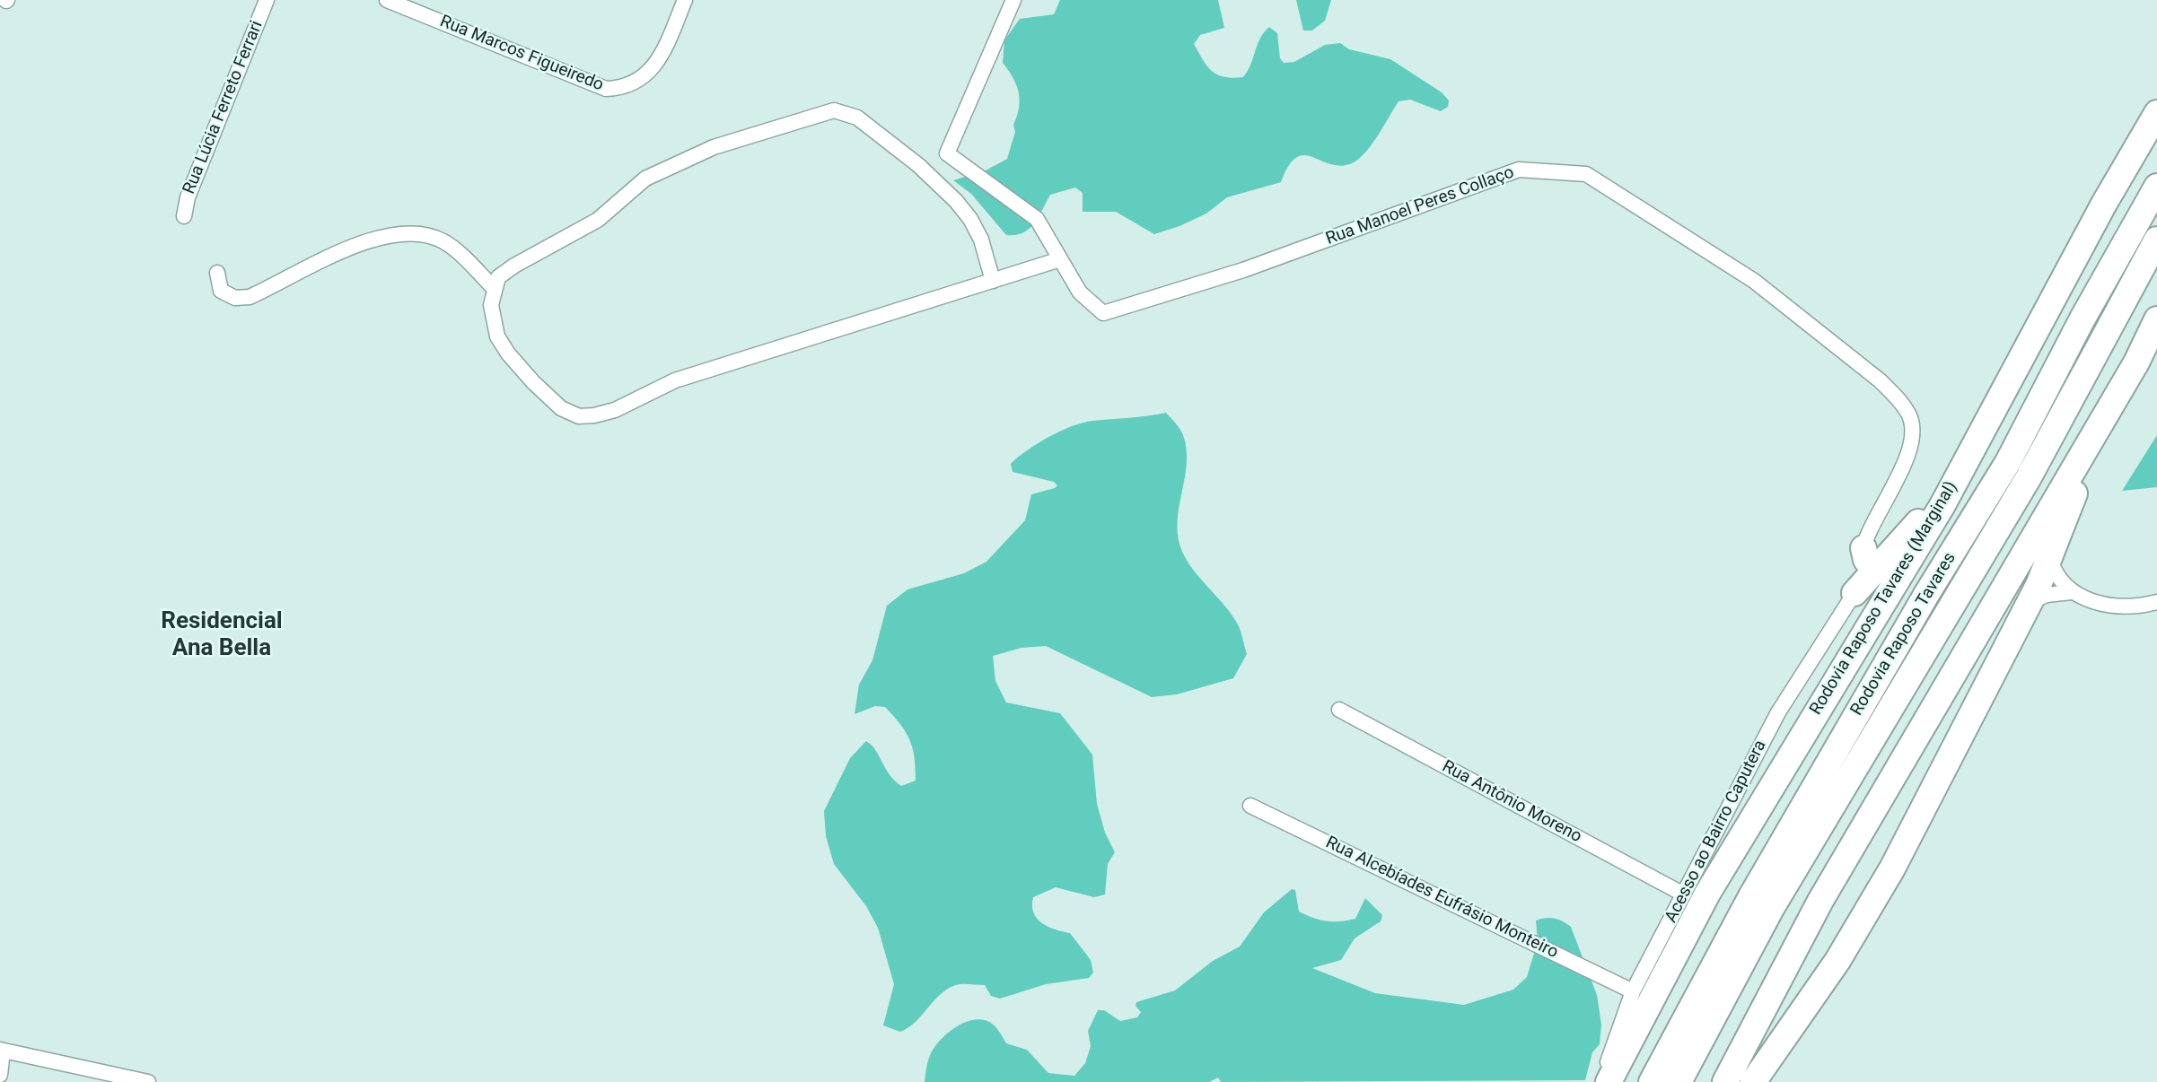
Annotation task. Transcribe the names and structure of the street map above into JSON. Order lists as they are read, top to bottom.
{
  "streets": {
    "highway": ["Rodovia Raposo Tavares (Marginal)", "Rodovia Raposo Tavares"],
    "street": [
      "Rua Marcos Figueiredo",
      "Rua Lúcia Ferreto Ferrari",
      "Rua Manoel Peres Collaço",
      "Rua Antônio Moreno",
      "Acesso ao Bairro Caputera",
      "Rua Alcebíades Eufrásio Monteiro"
    ]
  },
  "crossings": [
    ["Rua Antônio Moreno", "Acesso ao Bairro Caputera"],
    ["Acesso ao Bairro Caputera", "Rua Alcebíades Eufrásio Monteiro"]
  ],
  "districts": ["Residencial Ana Bella"]
}
